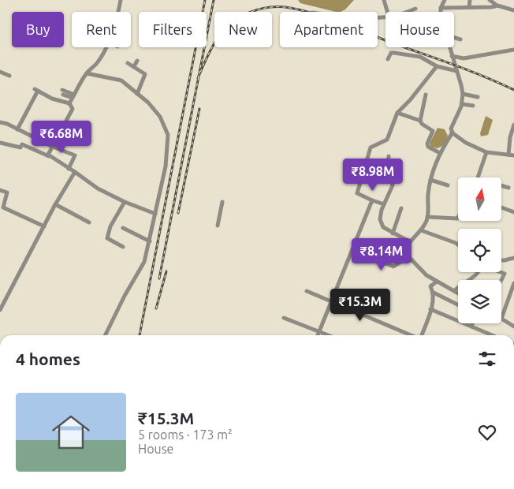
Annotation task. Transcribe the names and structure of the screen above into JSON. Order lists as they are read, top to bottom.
{
  "north": "top",
  "page": {
    "chip": [
      "Buy",
      "Rent",
      "Filters",
      "New",
      "Apartment",
      "House"
    ],
    "price": [
      "₹6.68M",
      "₹8.98M",
      "₹8.14M",
      "₹15.3M"
    ],
    "heading": "4 homes",
    "list": [
      {
        "name": "₹15.3M",
        "note": "5 rooms · 173 m² · House"
      }
    ]
  }
}
